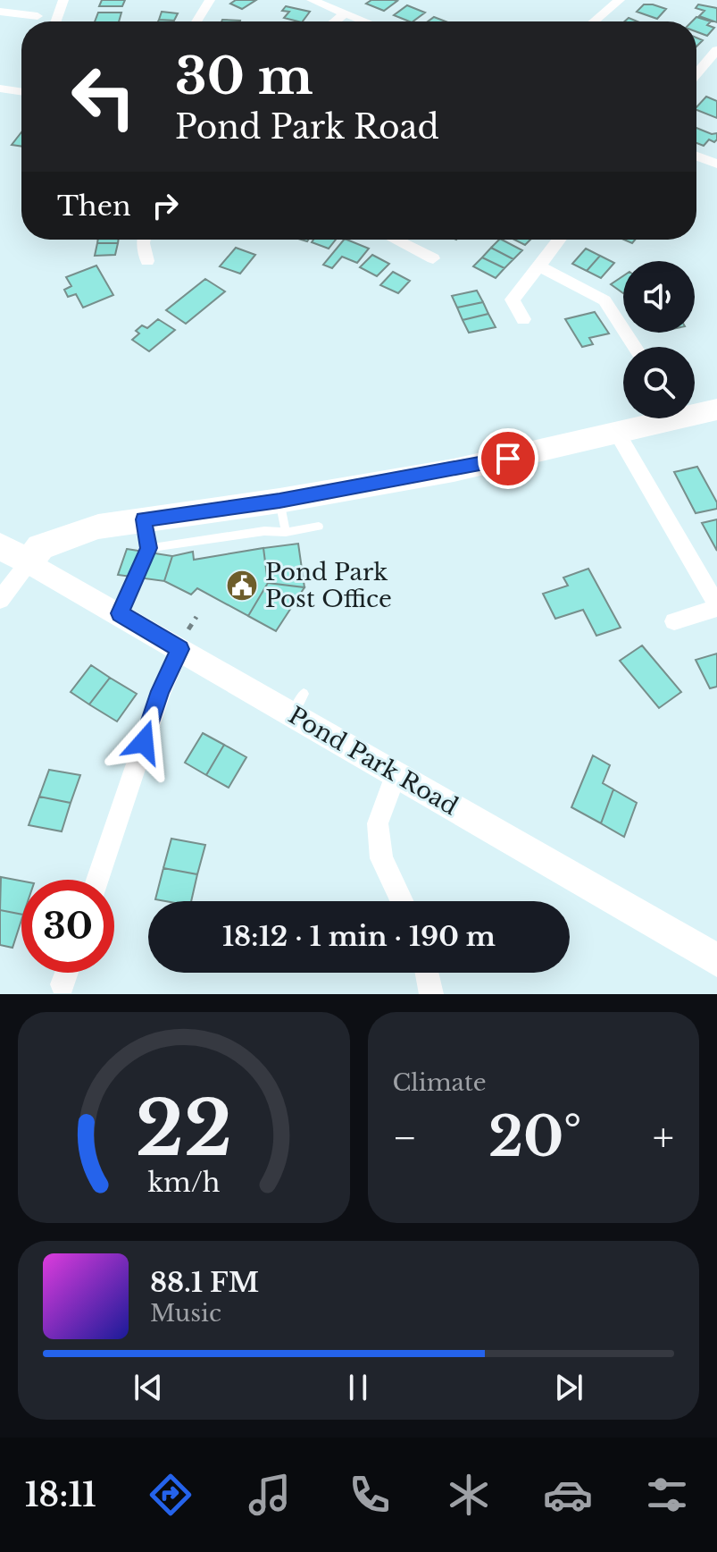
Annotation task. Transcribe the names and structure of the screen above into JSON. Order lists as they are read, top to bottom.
{
  "streets": {
    "main road": ["Pond Park Road"]
  },
  "places": {
    "public building": ["Pond Park Post Office"]
  },
  "page": {
    "turn": ["30 m", "Pond Park Road"],
    "then": "Then",
    "limit": "30",
    "trip": "18:12 · 1 min · 190 m",
    "tile": "Climate",
    "heat": ["−", "20°", "+"],
    "song": ["88.1 FM", "Music"],
    "tabs": "18:11",
    "gauge": ["22", "km/h"]
  }
}
